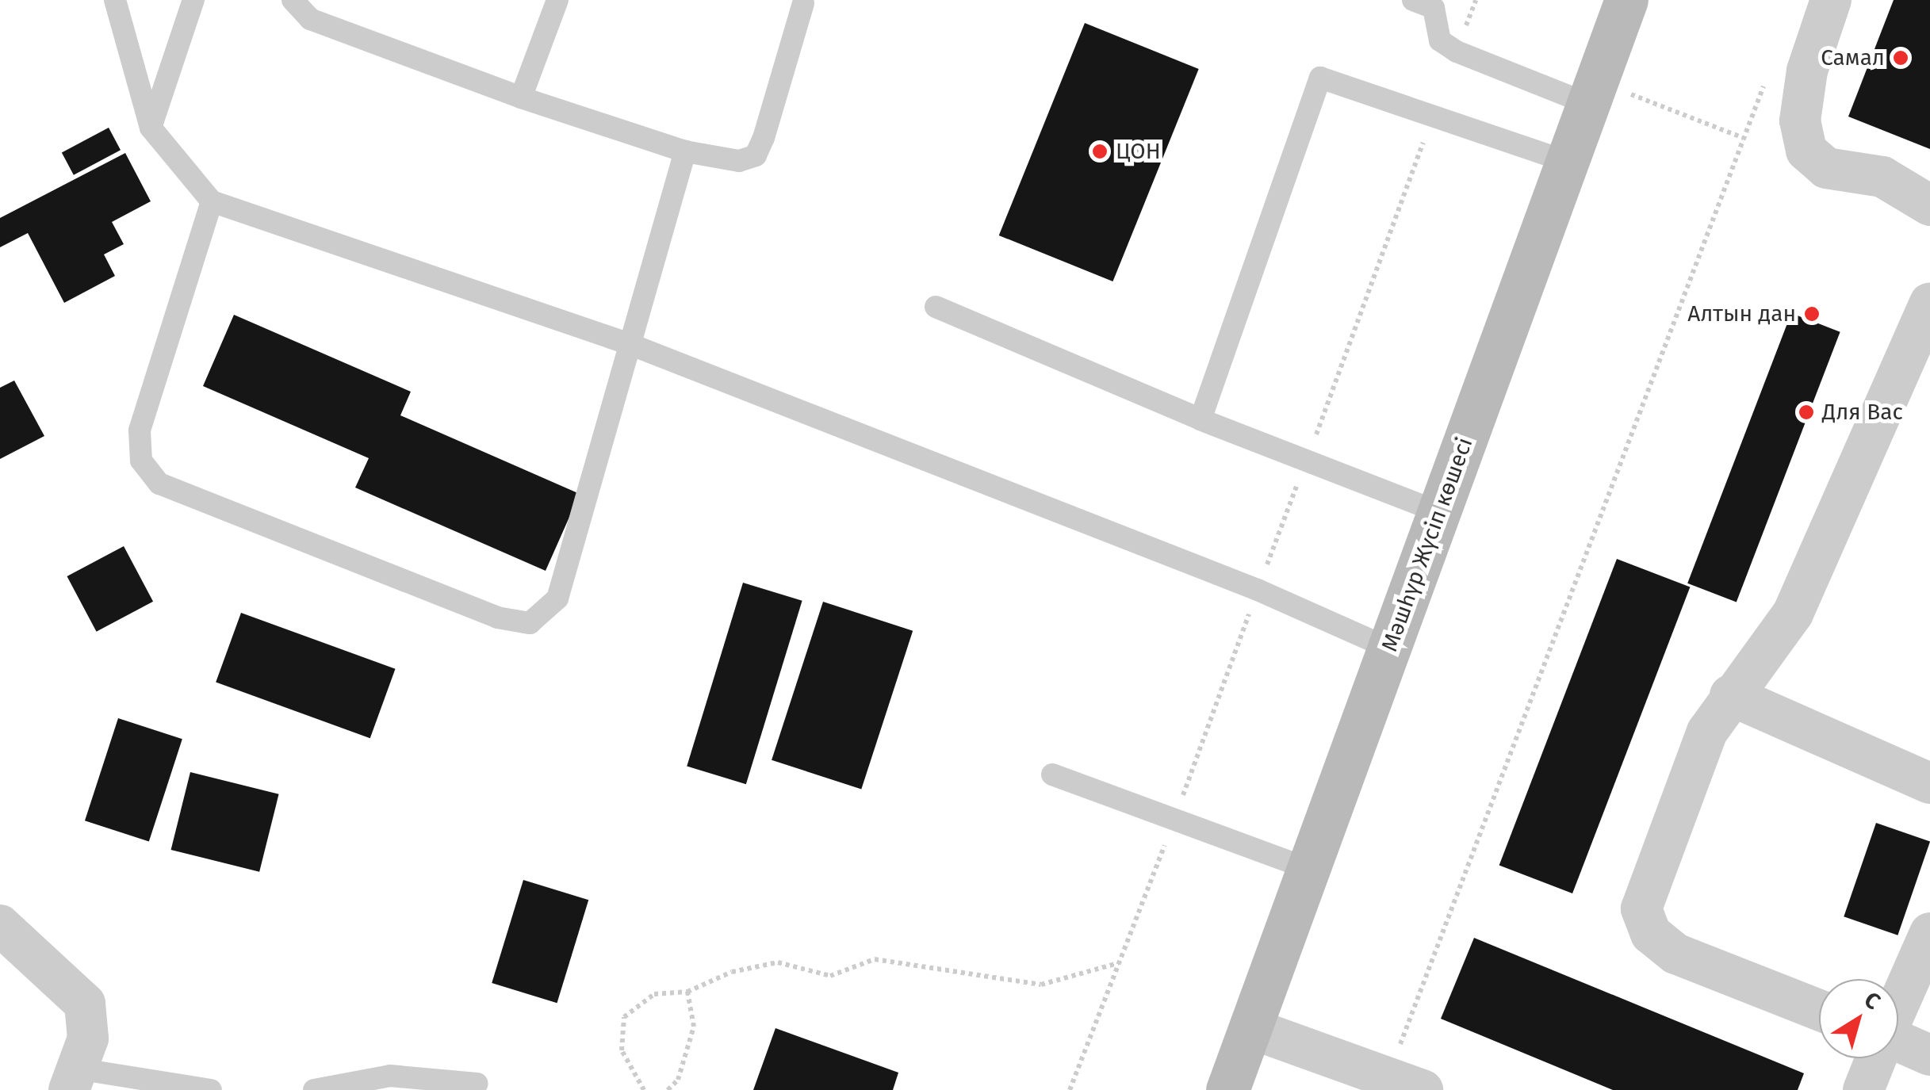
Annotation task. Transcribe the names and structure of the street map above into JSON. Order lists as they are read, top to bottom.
{
  "streets": {
    "main road": ["Мәшһүр Жүсіп көшесі"]
  },
  "places": [
    "Самал",
    "ЦОН",
    "Алтын дан",
    "Для Вас"
  ],
  "north": "top right"
}
